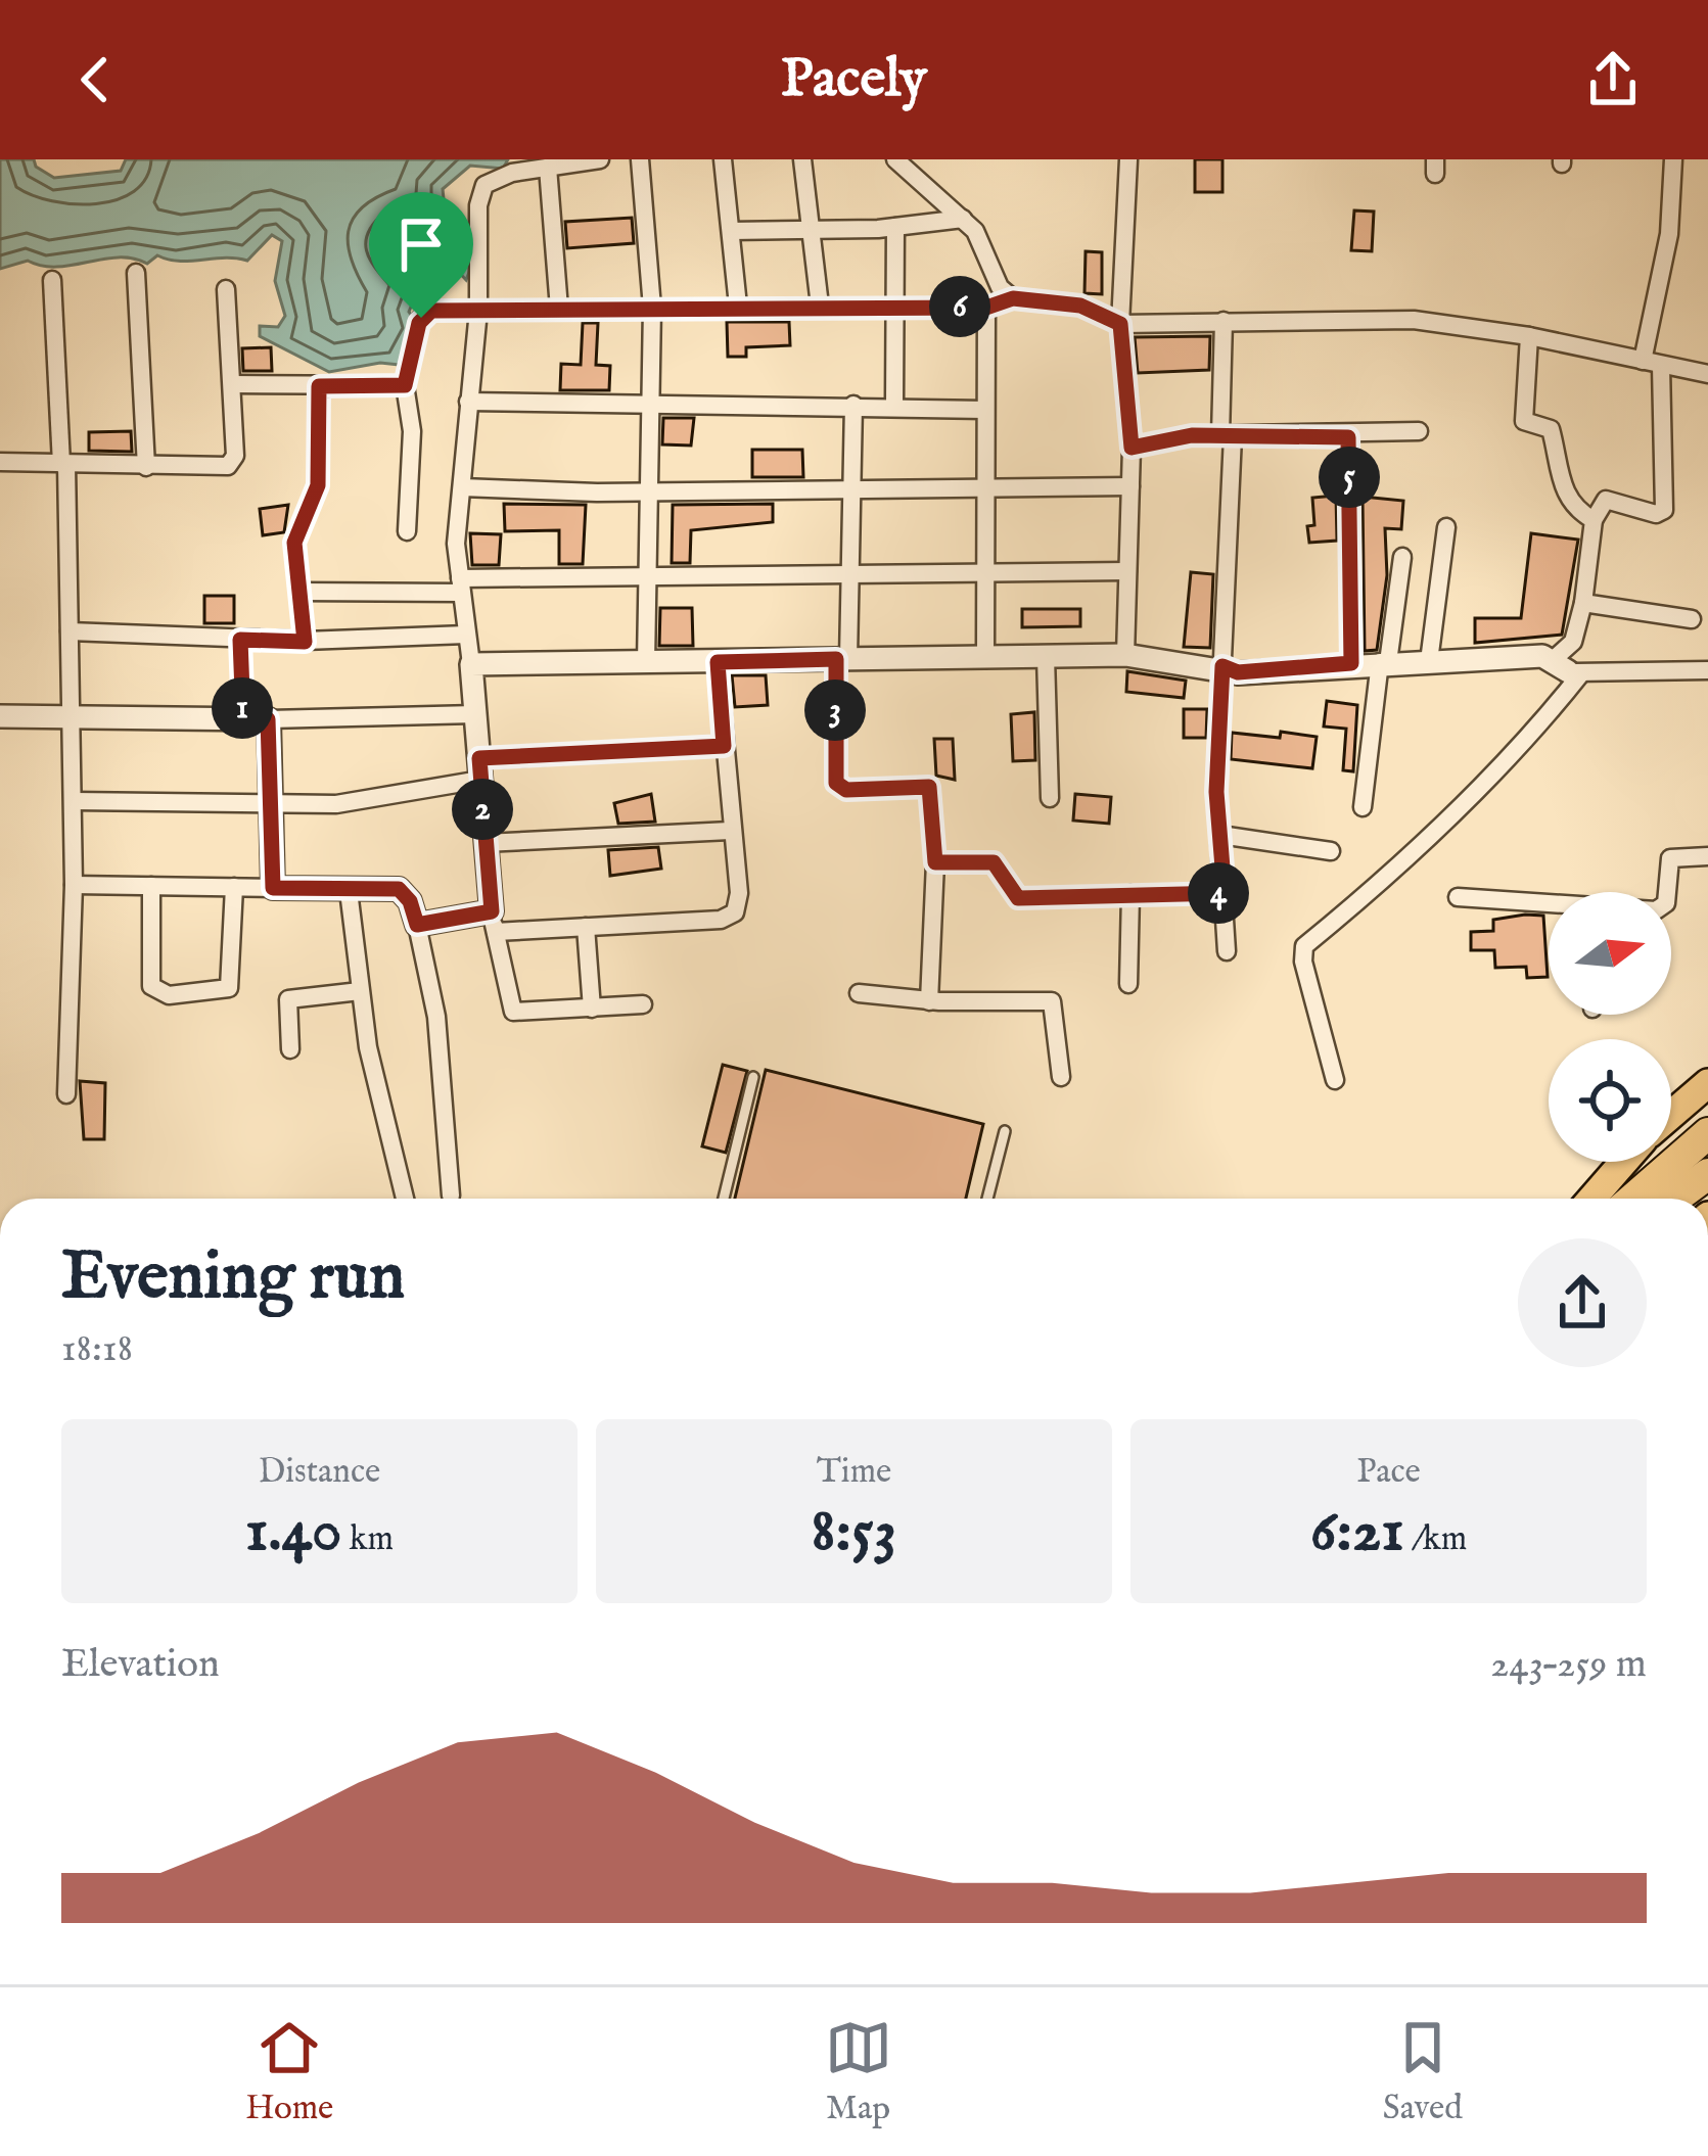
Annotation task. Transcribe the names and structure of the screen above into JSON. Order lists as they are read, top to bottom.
{
  "north": "right",
  "page": {
    "header": "Pacely",
    "pins": [
      "6",
      "5",
      "1",
      "3",
      "2",
      "4"
    ],
    "heading": ["Evening run", "18:18"],
    "stats": [
      ["Distance", "1.40 km"],
      ["Time", "8:53"],
      ["Pace", "6:21 /km"]
    ],
    "chart": ["Elevation", "243–259 m"],
    "tabs": ["Home", "Map", "Saved"]
  }
}
